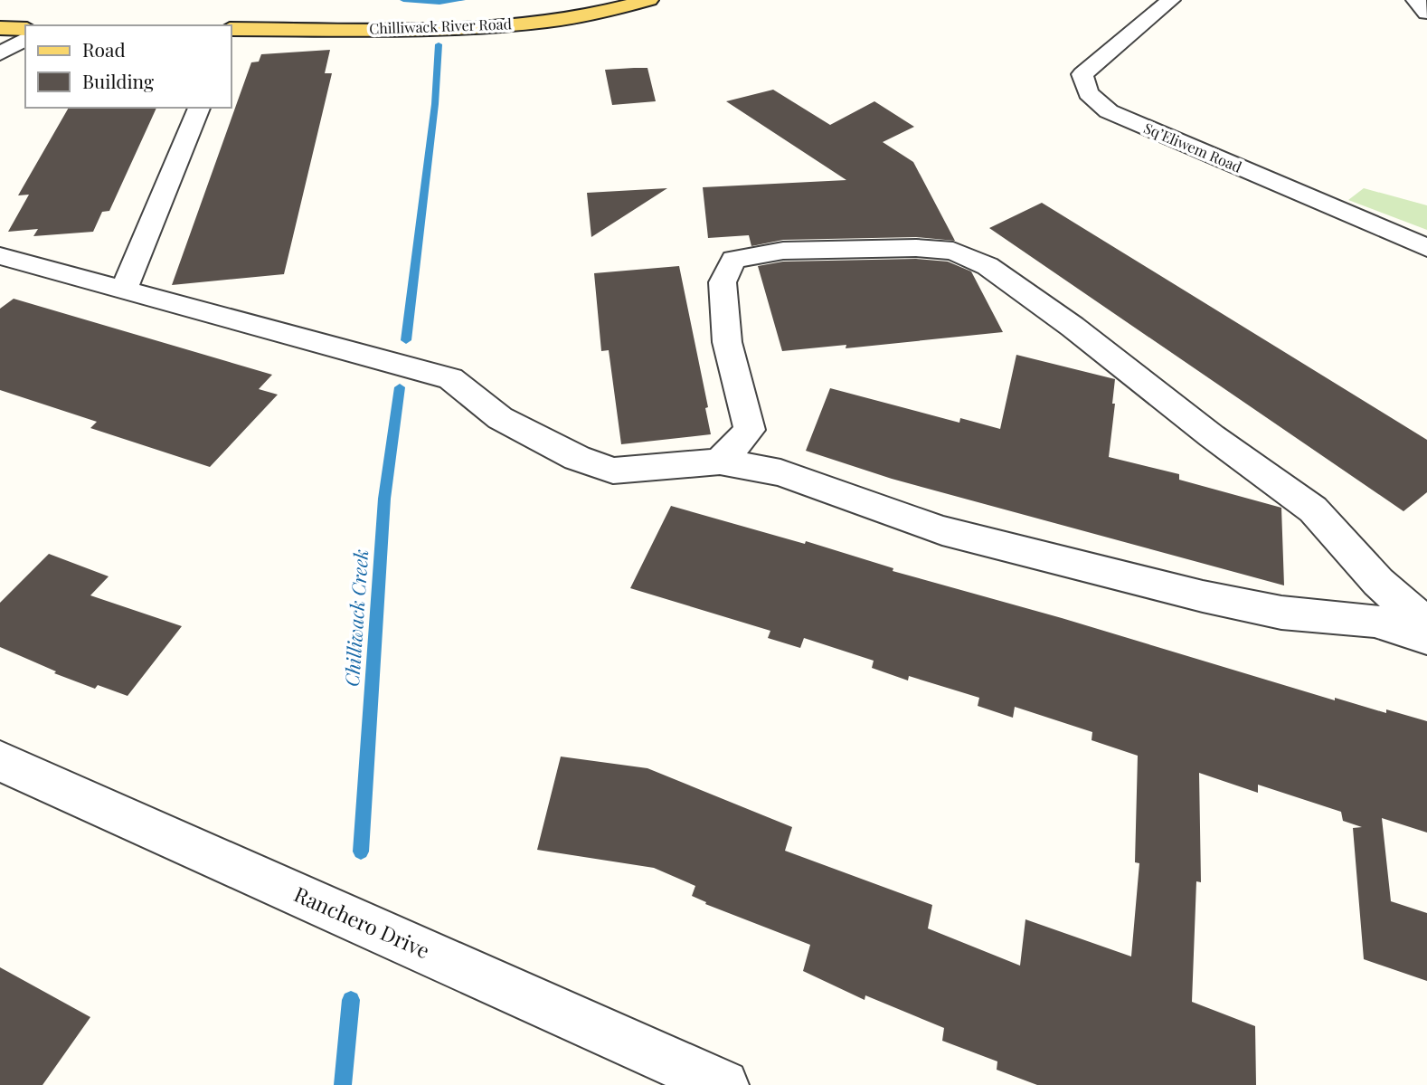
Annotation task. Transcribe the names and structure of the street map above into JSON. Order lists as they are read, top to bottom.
{
  "streets": {
    "main road": ["Chilliwack River Road"],
    "street": ["Sq’Eliwem Road", "Ranchero Drive"]
  },
  "water": ["Chilliwack Creek"],
  "legend": ["Road", "Building"]
}
